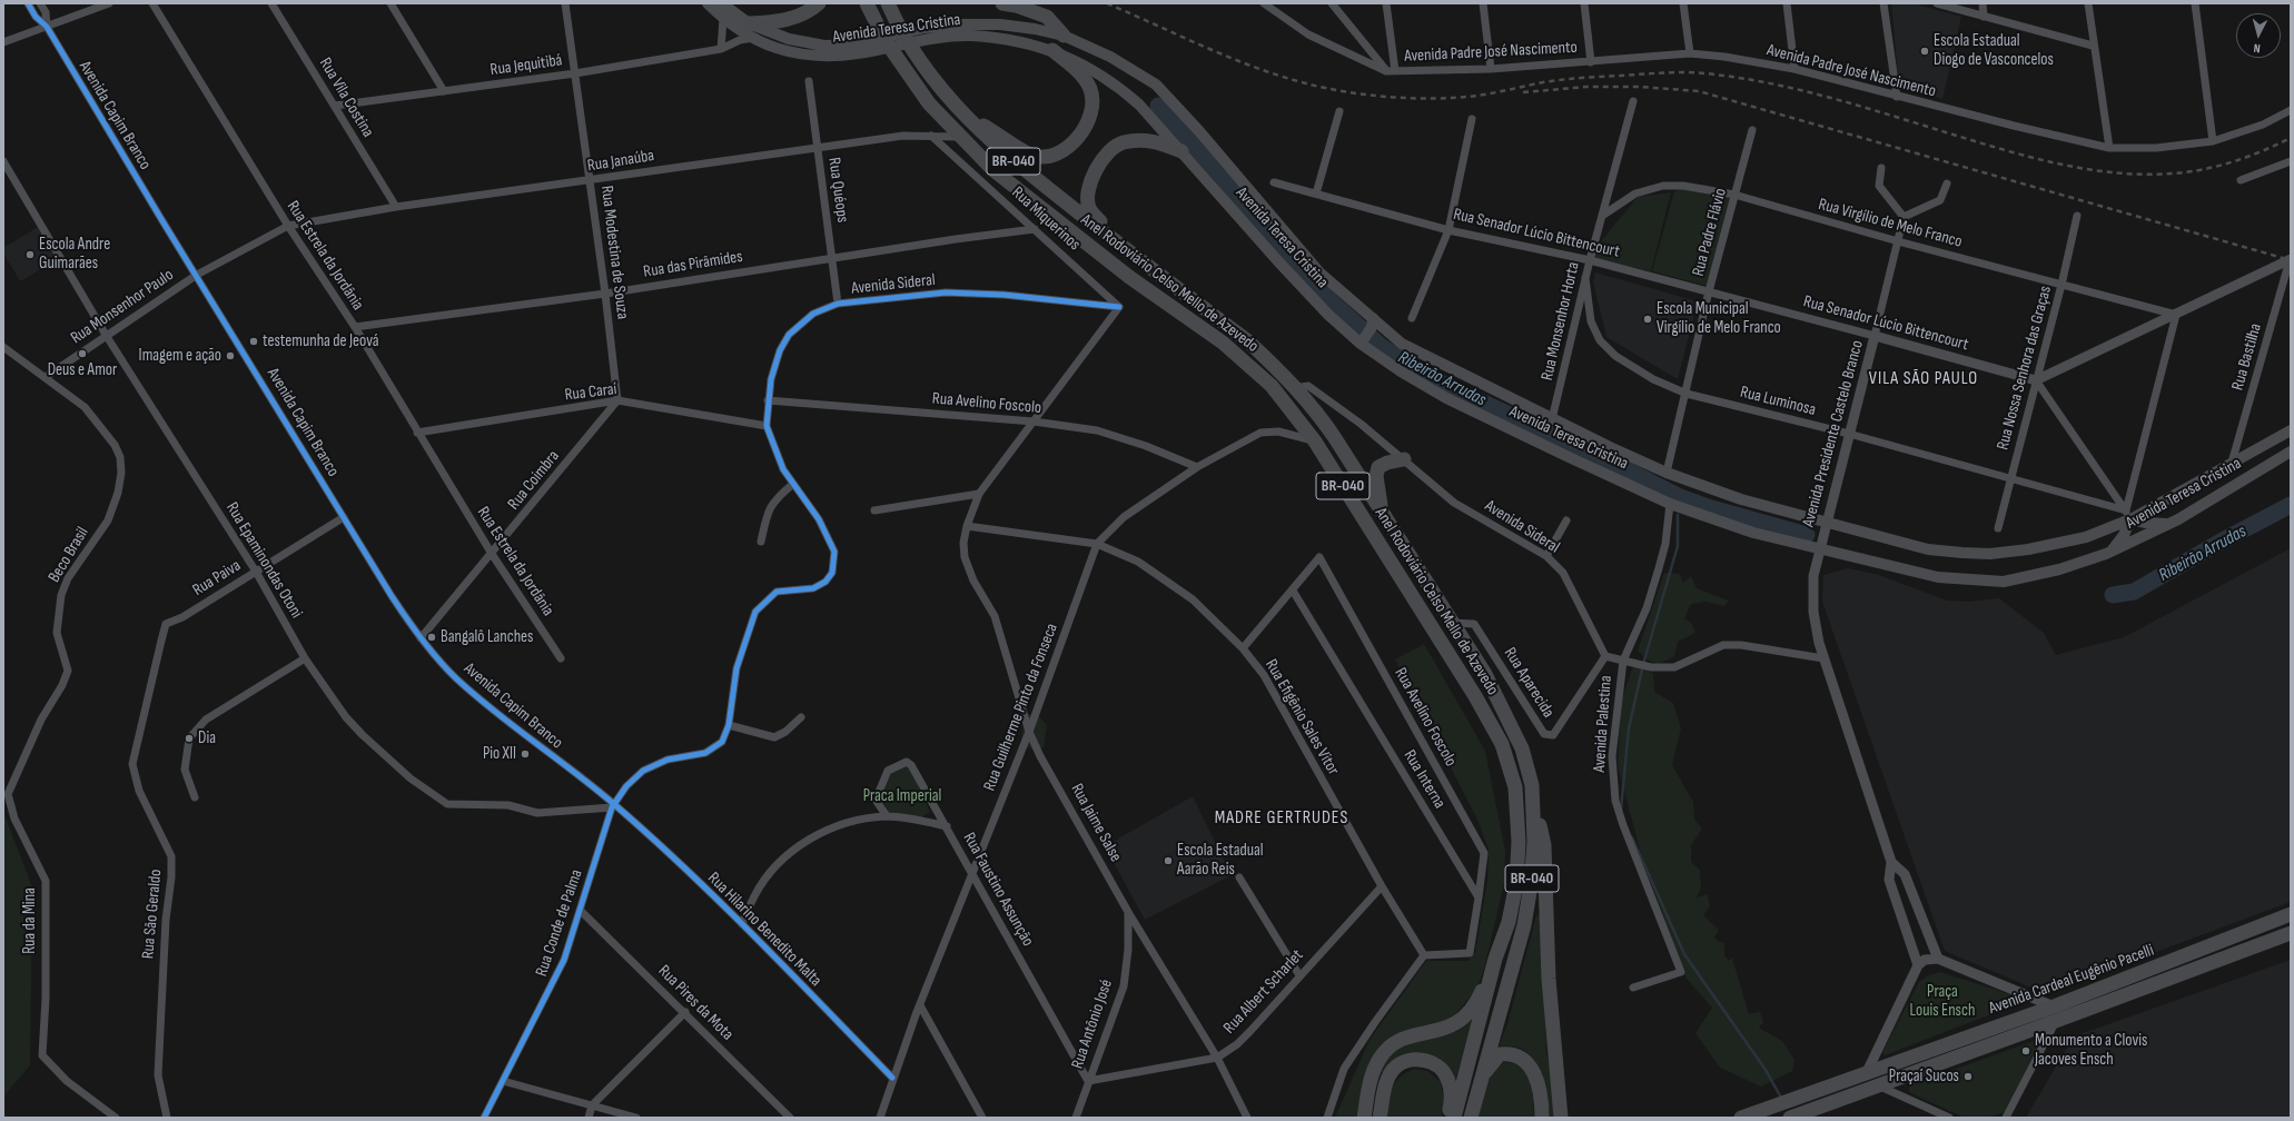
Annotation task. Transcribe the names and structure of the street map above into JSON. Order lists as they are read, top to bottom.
{
  "streets": {
    "highway": ["BR-040", "Anel Rodoviário Celso Mello de Azevedo", "Avenida Cardeal Eugênio Pacelli"],
    "main road": ["Avenida Teresa Cristina"],
    "street": [
      "Avenida Padre José Nascimento",
      "Rua Jequitibá",
      "Rua Vila Costina",
      "Avenida Capim Branco",
      "Rua Janaúba",
      "Rua Quéops",
      "Rua Miquerinos",
      "Rua Virgílio de Melo Franco",
      "Rua Padre Flávio",
      "Rua Senador Lúcio Bittencourt",
      "Rua Modestina de Souza",
      "Rua Estrela da Jordânia",
      "Rua das Pirâmides",
      "Avenida Sideral",
      "Rua Monsenhor Paulo",
      "Rua Monsenhor Horta",
      "Rua Bastilha",
      "Rua Nossa Senhora das Graças",
      "Rua Caraí",
      "Rua Luminosa",
      "Rua Avelino Foscolo",
      "Avenida Presidente Castelo Branco",
      "Rua Coimbra",
      "Beco Brasil",
      "Rua Epaminondas Otoni",
      "Rua Paiva",
      "Rua Aparecida",
      "Rua Guilherme Pinto da Fonseca",
      "Rua Efigênio Sales Vitor",
      "Avenida Palestina",
      "Rua Interna",
      "Rua Jaime Salse",
      "Rua Faustino Assunção",
      "Rua São Geraldo",
      "Rua da Mina",
      "Rua Conde de Palma",
      "Rua Hilarino Benedito Malta",
      "Rua Albert Scharlet",
      "Rua Pires da Mota",
      "Rua Antônio José"
    ]
  },
  "crossings": [
    ["Avenida Teresa Cristina", "Rua Jequitibá"],
    ["Avenida Teresa Cristina", "Rua Padre Flávio"],
    ["Avenida Teresa Cristina", "Rua Monsenhor Horta"],
    ["Avenida Teresa Cristina", "Rua Bastilha"],
    ["Avenida Teresa Cristina", "Rua Luminosa"],
    ["Avenida Teresa Cristina", "Avenida Presidente Castelo Branco"],
    ["Avenida Teresa Cristina", "Avenida Palestina"],
    ["Rua Jequitibá", "Rua Vila Costina"],
    ["Rua Jequitibá", "Rua Modestina de Souza"],
    ["Rua Vila Costina", "Rua Janaúba"],
    ["Avenida Capim Branco", "Avenida Sideral"],
    ["Avenida Capim Branco", "Rua Monsenhor Paulo"],
    ["Avenida Capim Branco", "Rua Coimbra"],
    ["Avenida Capim Branco", "Rua Epaminondas Otoni"],
    ["Avenida Capim Branco", "Rua Paiva"],
    ["Avenida Capim Branco", "Rua Conde de Palma"],
    ["Avenida Capim Branco", "Rua Hilarino Benedito Malta"],
    ["Rua Janaúba", "Rua Quéops"],
    ["Rua Janaúba", "Rua Miquerinos"],
    ["Rua Janaúba", "Rua Modestina de Souza"],
    ["Rua Janaúba", "Rua Estrela da Jordânia"],
    ["Rua Janaúba", "Anel Rodoviário Celso Mello de Azevedo"],
    ["Rua Janaúba", "Rua Monsenhor Paulo"],
    ["Rua Quéops", "Rua das Pirâmides"],
    ["Rua Quéops", "Avenida Sideral"],
    ["Rua Miquerinos", "Rua das Pirâmides"],
    ["Rua Miquerinos", "Avenida Sideral"],
    ["Rua Miquerinos", "Rua Jaime Salse"],
    ["Rua Virgílio de Melo Franco", "Rua Padre Flávio"],
    ["Rua Virgílio de Melo Franco", "Rua Monsenhor Horta"],
    ["Rua Virgílio de Melo Franco", "Rua Nossa Senhora das Graças"],
    ["Rua Virgílio de Melo Franco", "Avenida Presidente Castelo Branco"],
    ["Rua Padre Flávio", "Rua Senador Lúcio Bittencourt"],
    ["Rua Padre Flávio", "Rua Luminosa"],
    ["Rua Senador Lúcio Bittencourt", "Rua Monsenhor Horta"],
    ["Rua Senador Lúcio Bittencourt", "Rua Nossa Senhora das Graças"],
    ["Rua Senador Lúcio Bittencourt", "Avenida Presidente Castelo Branco"],
    ["Rua Modestina de Souza", "Rua das Pirâmides"],
    ["Rua Modestina de Souza", "Rua Caraí"],
    ["Rua Modestina de Souza", "Rua Coimbra"],
    ["Rua Estrela da Jordânia", "Rua das Pirâmides"],
    ["Rua Estrela da Jordânia", "Rua Monsenhor Paulo"],
    ["Rua Estrela da Jordânia", "Rua Caraí"],
    ["Rua Estrela da Jordânia", "Rua Coimbra"],
    ["Anel Rodoviário Celso Mello de Azevedo", "Avenida Sideral"],
    ["Anel Rodoviário Celso Mello de Azevedo", "Rua Aparecida"],
    ["Anel Rodoviário Celso Mello de Azevedo", "Rua Guilherme Pinto da Fonseca"],
    ["Avenida Sideral", "Rua Caraí"],
    ["Avenida Sideral", "Rua Avelino Foscolo"],
    ["Avenida Sideral", "Rua Epaminondas Otoni"],
    ["Avenida Sideral", "Rua Aparecida"],
    ["Avenida Sideral", "Rua Jaime Salse"],
    ["Avenida Sideral", "Rua Conde de Palma"],
    ["Avenida Sideral", "Rua Hilarino Benedito Malta"],
    ["Rua Monsenhor Paulo", "Beco Brasil"],
    ["Rua Monsenhor Paulo", "Rua Epaminondas Otoni"],
    ["Rua Monsenhor Horta", "Rua Luminosa"],
    ["Rua Nossa Senhora das Graças", "Rua Luminosa"],
    ["Rua Caraí", "Rua Coimbra"],
    ["Rua Luminosa", "Avenida Presidente Castelo Branco"],
    ["Rua Avelino Foscolo", "Rua Guilherme Pinto da Fonseca"],
    ["Rua Avelino Foscolo", "Rua Interna"],
    ["Rua Avelino Foscolo", "Rua Jaime Salse"],
    ["Beco Brasil", "Rua da Mina"],
    ["Rua Epaminondas Otoni", "Rua Paiva"],
    ["Rua Epaminondas Otoni", "Rua Conde de Palma"],
    ["Rua Epaminondas Otoni", "Rua Hilarino Benedito Malta"],
    ["Rua Paiva", "Rua São Geraldo"],
    ["Rua Guilherme Pinto da Fonseca", "Rua Efigênio Sales Vitor"],
    ["Rua Guilherme Pinto da Fonseca", "Rua Jaime Salse"],
    ["Rua Guilherme Pinto da Fonseca", "Rua Faustino Assunção"],
    ["Rua Guilherme Pinto da Fonseca", "Rua Hilarino Benedito Malta"],
    ["Rua Efigênio Sales Vitor", "Rua Jaime Salse"],
    ["Rua Efigênio Sales Vitor", "Rua Albert Scharlet"],
    ["Rua Jaime Salse", "Rua Albert Scharlet"],
    ["Rua Jaime Salse", "Rua Antônio José"],
    ["Rua Faustino Assunção", "Rua Albert Scharlet"],
    ["Rua Faustino Assunção", "Rua Antônio José"],
    ["Rua Conde de Palma", "Rua Hilarino Benedito Malta"],
    ["Rua Conde de Palma", "Rua Pires da Mota"],
    ["Rua Albert Scharlet", "Rua Antônio José"]
  ],
  "districts": ["VILA SÃO PAULO", "MADRE GERTRUDES"],
  "water": ["Ribeirão Arrudas"],
  "parks": ["Praca Imperial", "Praça Louis Ensch"],
  "places": [
    "Escola Estadual Diogo de Vasconcelos",
    "Escola Andre Guimarães",
    "Escola Municipal Virgílio de Melo Franco",
    "testemunha de Jeová",
    "Deus e Amor",
    "Imagem e ação",
    "Bangalô Lanches",
    "Dia",
    "Pio XII",
    "Escola Estadual Aarão Reis",
    "Monumento a Clovis Jacoves Ensch",
    "Praçaí Sucos"
  ],
  "north": "bottom"
}
